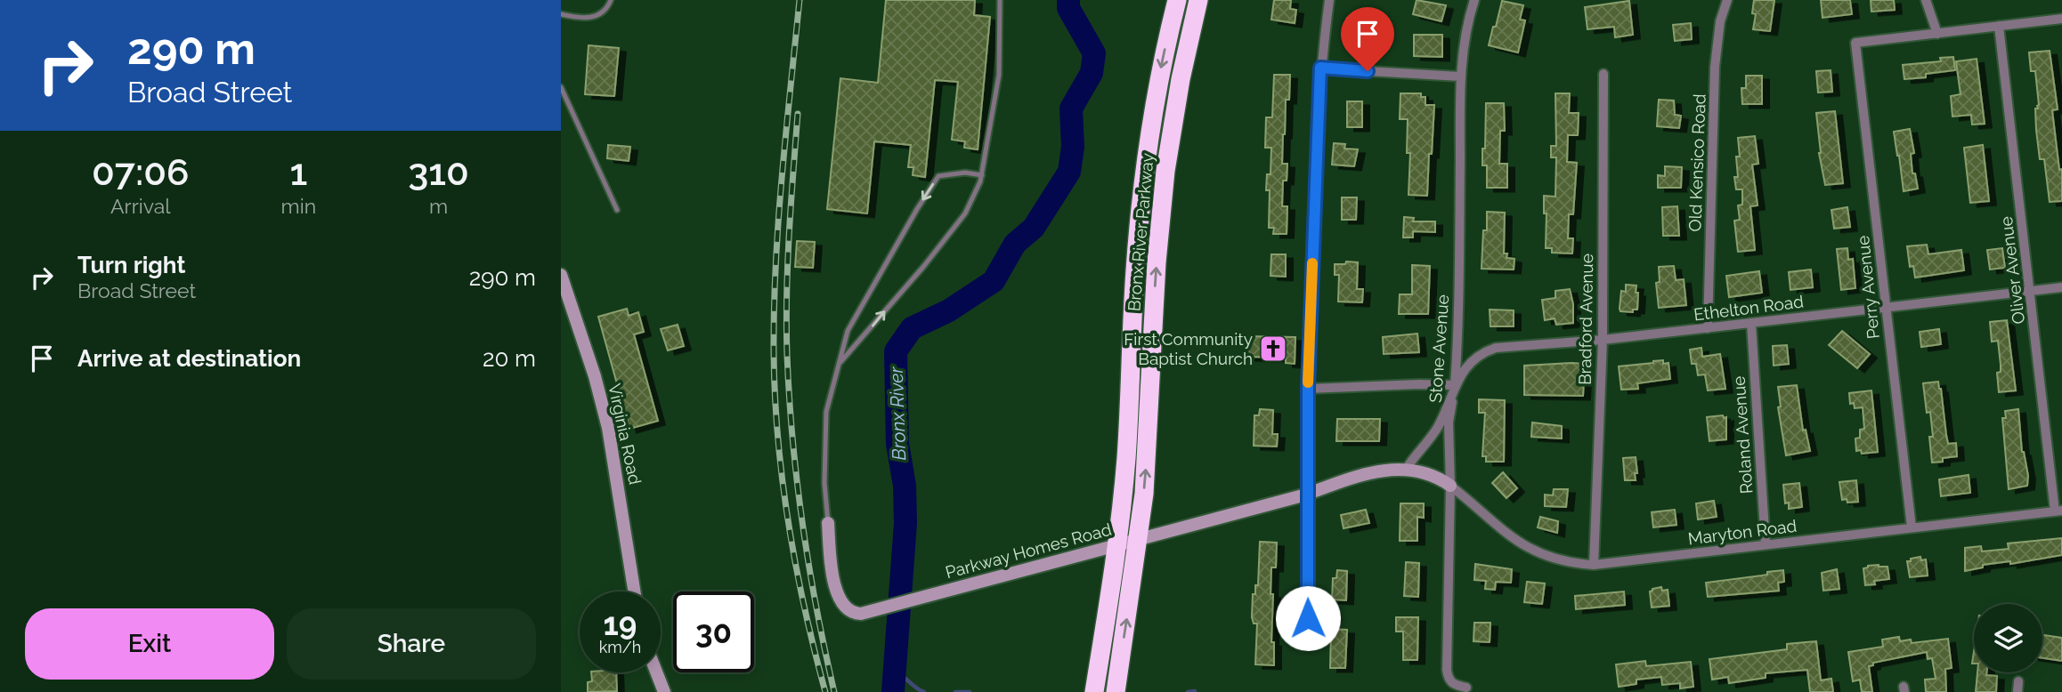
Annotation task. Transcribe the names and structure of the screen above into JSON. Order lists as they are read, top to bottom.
{
  "streets": {
    "highway": ["Bronx River Parkway"],
    "street": [
      "Old Kensico Road",
      "Oliver Avenue",
      "Perry Avenue",
      "Ethelton Road",
      "Bradford Avenue",
      "Stone Avenue",
      "Virginia Road",
      "Roland Avenue",
      "Maryton Road",
      "Parkway Homes Road"
    ]
  },
  "crossings": [
    ["Old Kensico Road", "Ethelton Road"],
    ["Bronx River Parkway", "Parkway Homes Road"],
    ["Oliver Avenue", "Ethelton Road"],
    ["Oliver Avenue", "Maryton Road"],
    ["Perry Avenue", "Ethelton Road"],
    ["Perry Avenue", "Maryton Road"],
    ["Ethelton Road", "Bradford Avenue"],
    ["Ethelton Road", "Stone Avenue"],
    ["Ethelton Road", "Roland Avenue"],
    ["Bradford Avenue", "Maryton Road"],
    ["Stone Avenue", "Maryton Road"],
    ["Stone Avenue", "Parkway Homes Road"],
    ["Roland Avenue", "Maryton Road"],
    ["Maryton Road", "Parkway Homes Road"]
  ],
  "water": ["Bronx River"],
  "places": {
    "church": ["First Community Baptist Church"]
  },
  "page": {
    "turn": ["290 m", "Broad Street"],
    "eta": [
      "07:06",
      "Arrival",
      "1",
      "min",
      "310",
      "m"
    ],
    "list": [
      {
        "name": "Turn right",
        "note": "Broad Street",
        "value": "290 m"
      },
      {
        "name": "Arrive at destination",
        "value": "20 m"
      }
    ],
    "speed": "19 km/h",
    "limit": "30",
    "buttons": ["Exit", "Share"]
  }
}
